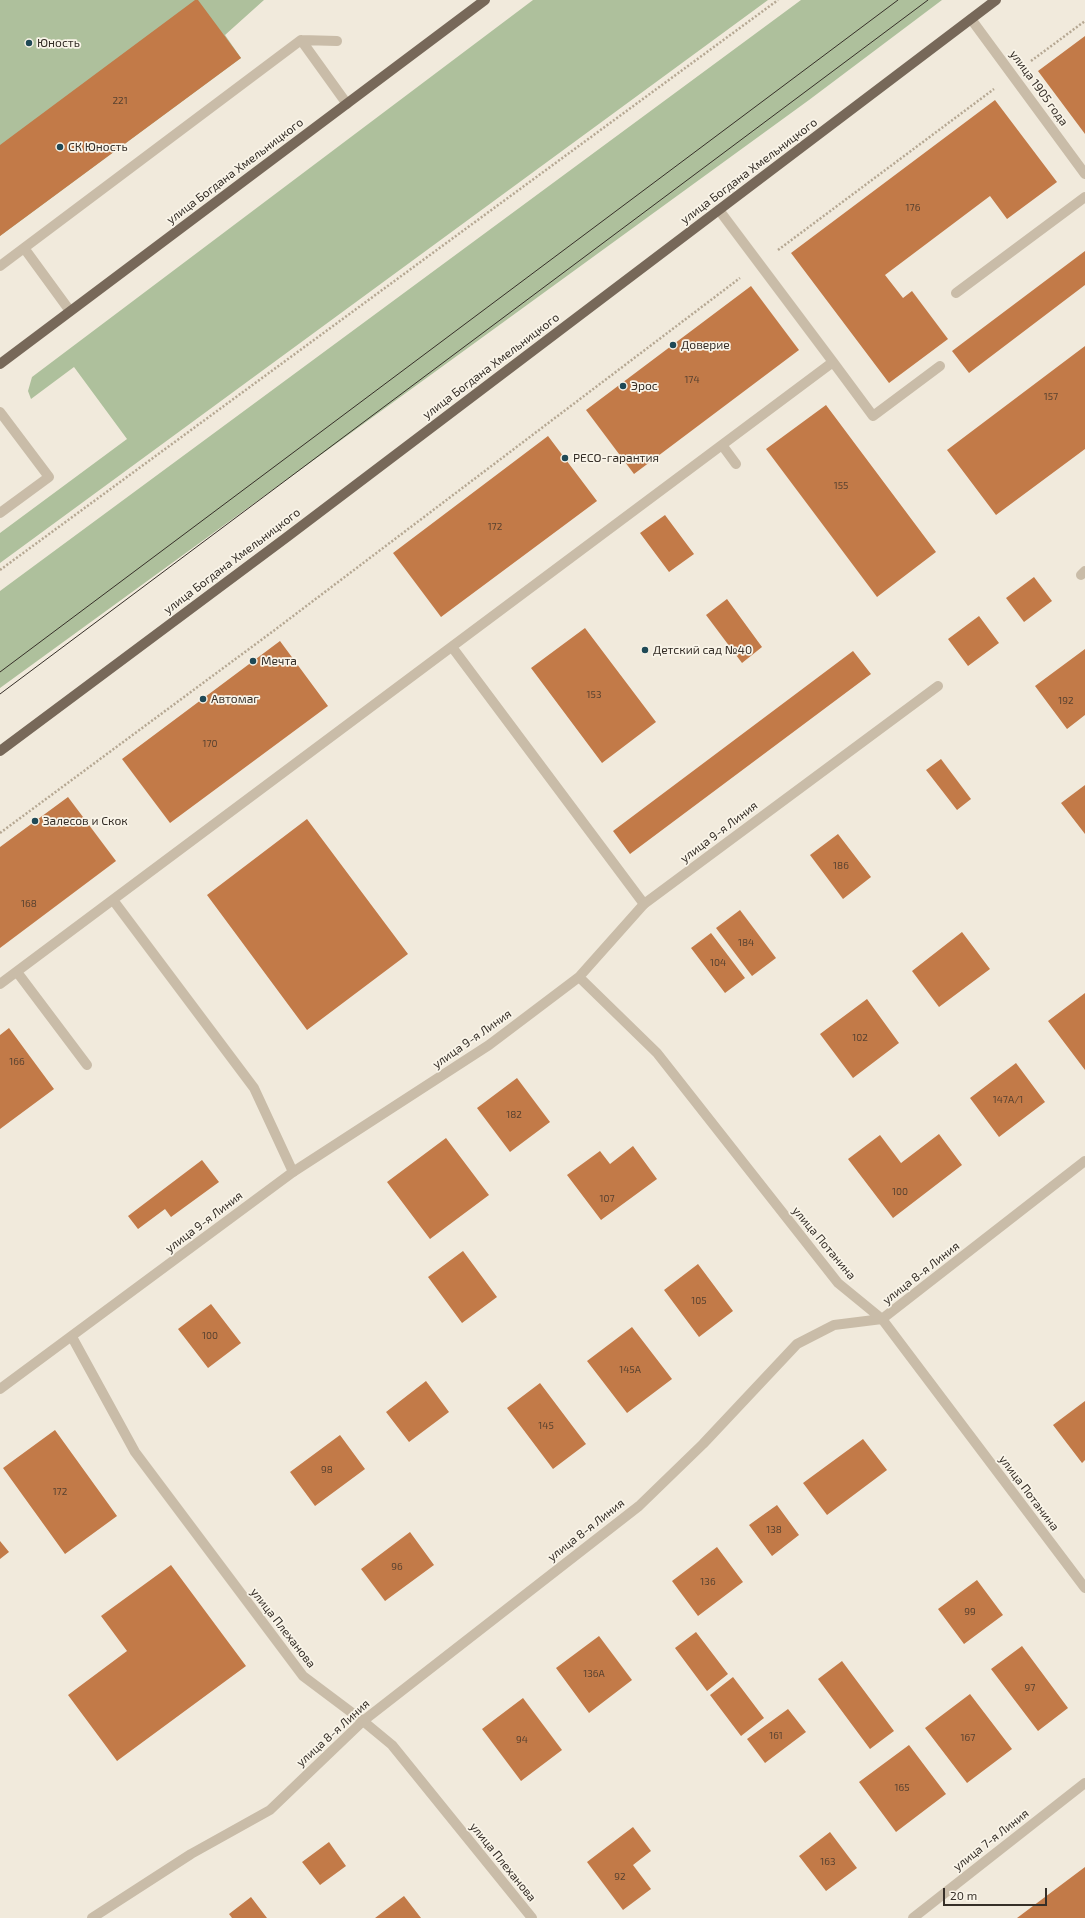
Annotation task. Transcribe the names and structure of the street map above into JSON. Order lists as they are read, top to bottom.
{
  "streets": {
    "main road": ["улица Богдана Хмельницкого"],
    "street": [
      "улица 1905 года",
      "улица 9-я Линия",
      "улица Потанина",
      "улица 8-я Линия",
      "улица Плеханова",
      "улица 7-я Линия"
    ]
  },
  "crossings": [
    ["улица 1905 года", "улица Богдана Хмельницкого"],
    ["улица 9-я Линия", "улица Потанина"],
    ["улица 9-я Линия", "улица Плеханова"],
    ["улица Потанина", "улица 8-я Линия"],
    ["улица 8-я Линия", "улица Плеханова"]
  ],
  "places": [
    "Юность",
    "СК Юность",
    "Доверие",
    "Эрос",
    "РЕСО-гарантия",
    "Детский сад №40",
    "Мечта",
    "Автомаг",
    "Залесов и Скок"
  ],
  "house_numbers": [
    "221",
    "176",
    "174",
    "157",
    "155",
    "172",
    "153",
    "192",
    "170",
    "186",
    "168",
    "184",
    "104",
    "102",
    "166",
    "147А/1",
    "182",
    "100",
    "107",
    "105",
    "100",
    "145А",
    "145",
    "98",
    "172",
    "138",
    "96",
    "136",
    "99",
    "136А",
    "97",
    "161",
    "167",
    "94",
    "165",
    "163",
    "92"
  ],
  "scale_bar": "20 m"
}
